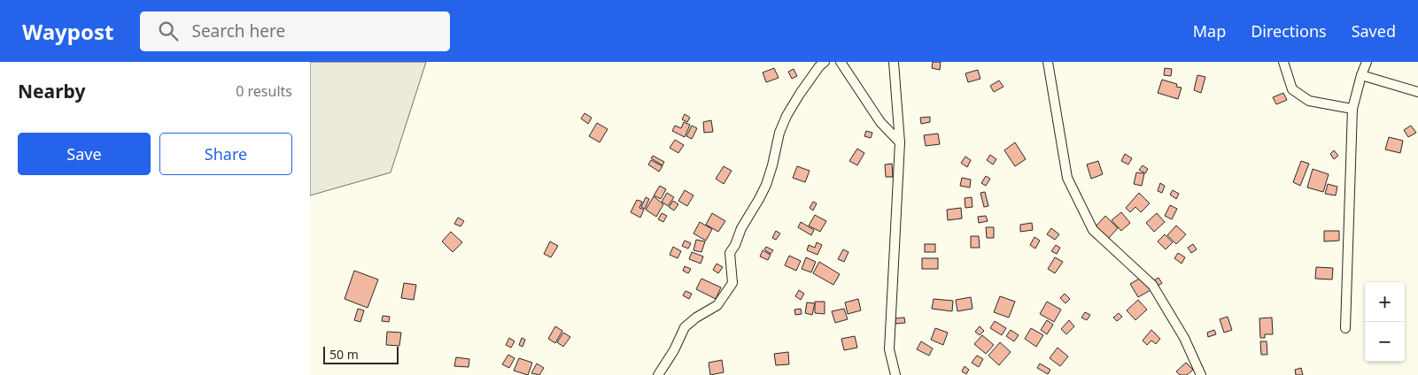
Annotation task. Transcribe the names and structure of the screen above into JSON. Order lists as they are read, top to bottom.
{
  "scale_bar": "50 m",
  "page": {
    "header": "Waypost",
    "search": "Search here",
    "nav": ["Map", "Directions", "Saved"],
    "heading": ["Nearby", "0 results"],
    "buttons": ["Save", "Share"],
    "map_buttons": ["+", "−"],
    "scale": "50 m"
  }
}
